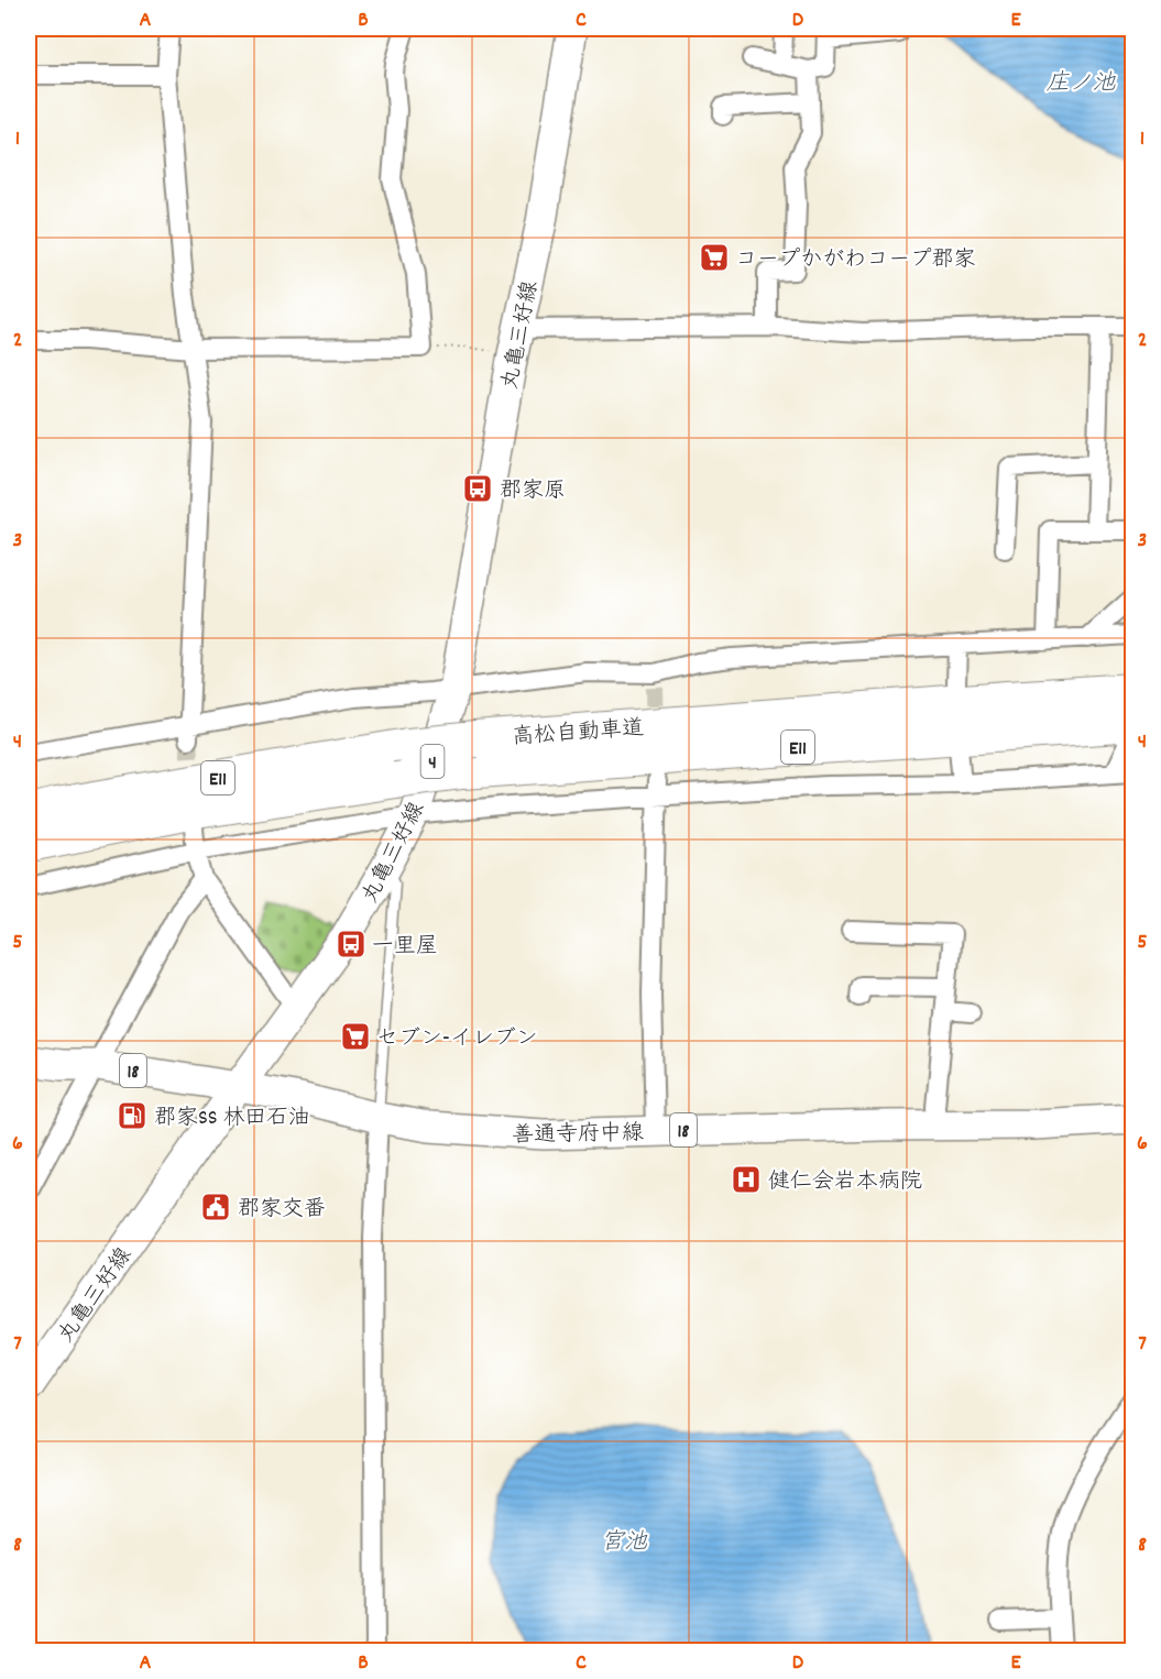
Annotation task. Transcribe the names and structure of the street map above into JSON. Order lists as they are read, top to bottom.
{
  "streets": {
    "highway": ["高松自動車道", "E11"],
    "main road": [
      "丸亀三好線",
      "4",
      "18",
      "善通寺府中線"
    ]
  },
  "crossings": [
    ["丸亀三好線", "善通寺府中線"]
  ],
  "water": ["庄ノ池", "宮池"],
  "places": {
    "supermarket": ["コープかがわコープ郡家", "セブン-イレブン"],
    "bus stop": ["郡家原", "一里屋"],
    "fuel station": ["郡家SS 林田石油"],
    "hospital": ["健仁会岩本病院"],
    "public building": ["郡家交番"]
  },
  "grid": {
    "columns": [
      "A",
      "B",
      "C",
      "D",
      "E"
    ],
    "rows": [
      "1",
      "2",
      "3",
      "4",
      "5",
      "6",
      "7",
      "8"
    ]
  }
}
